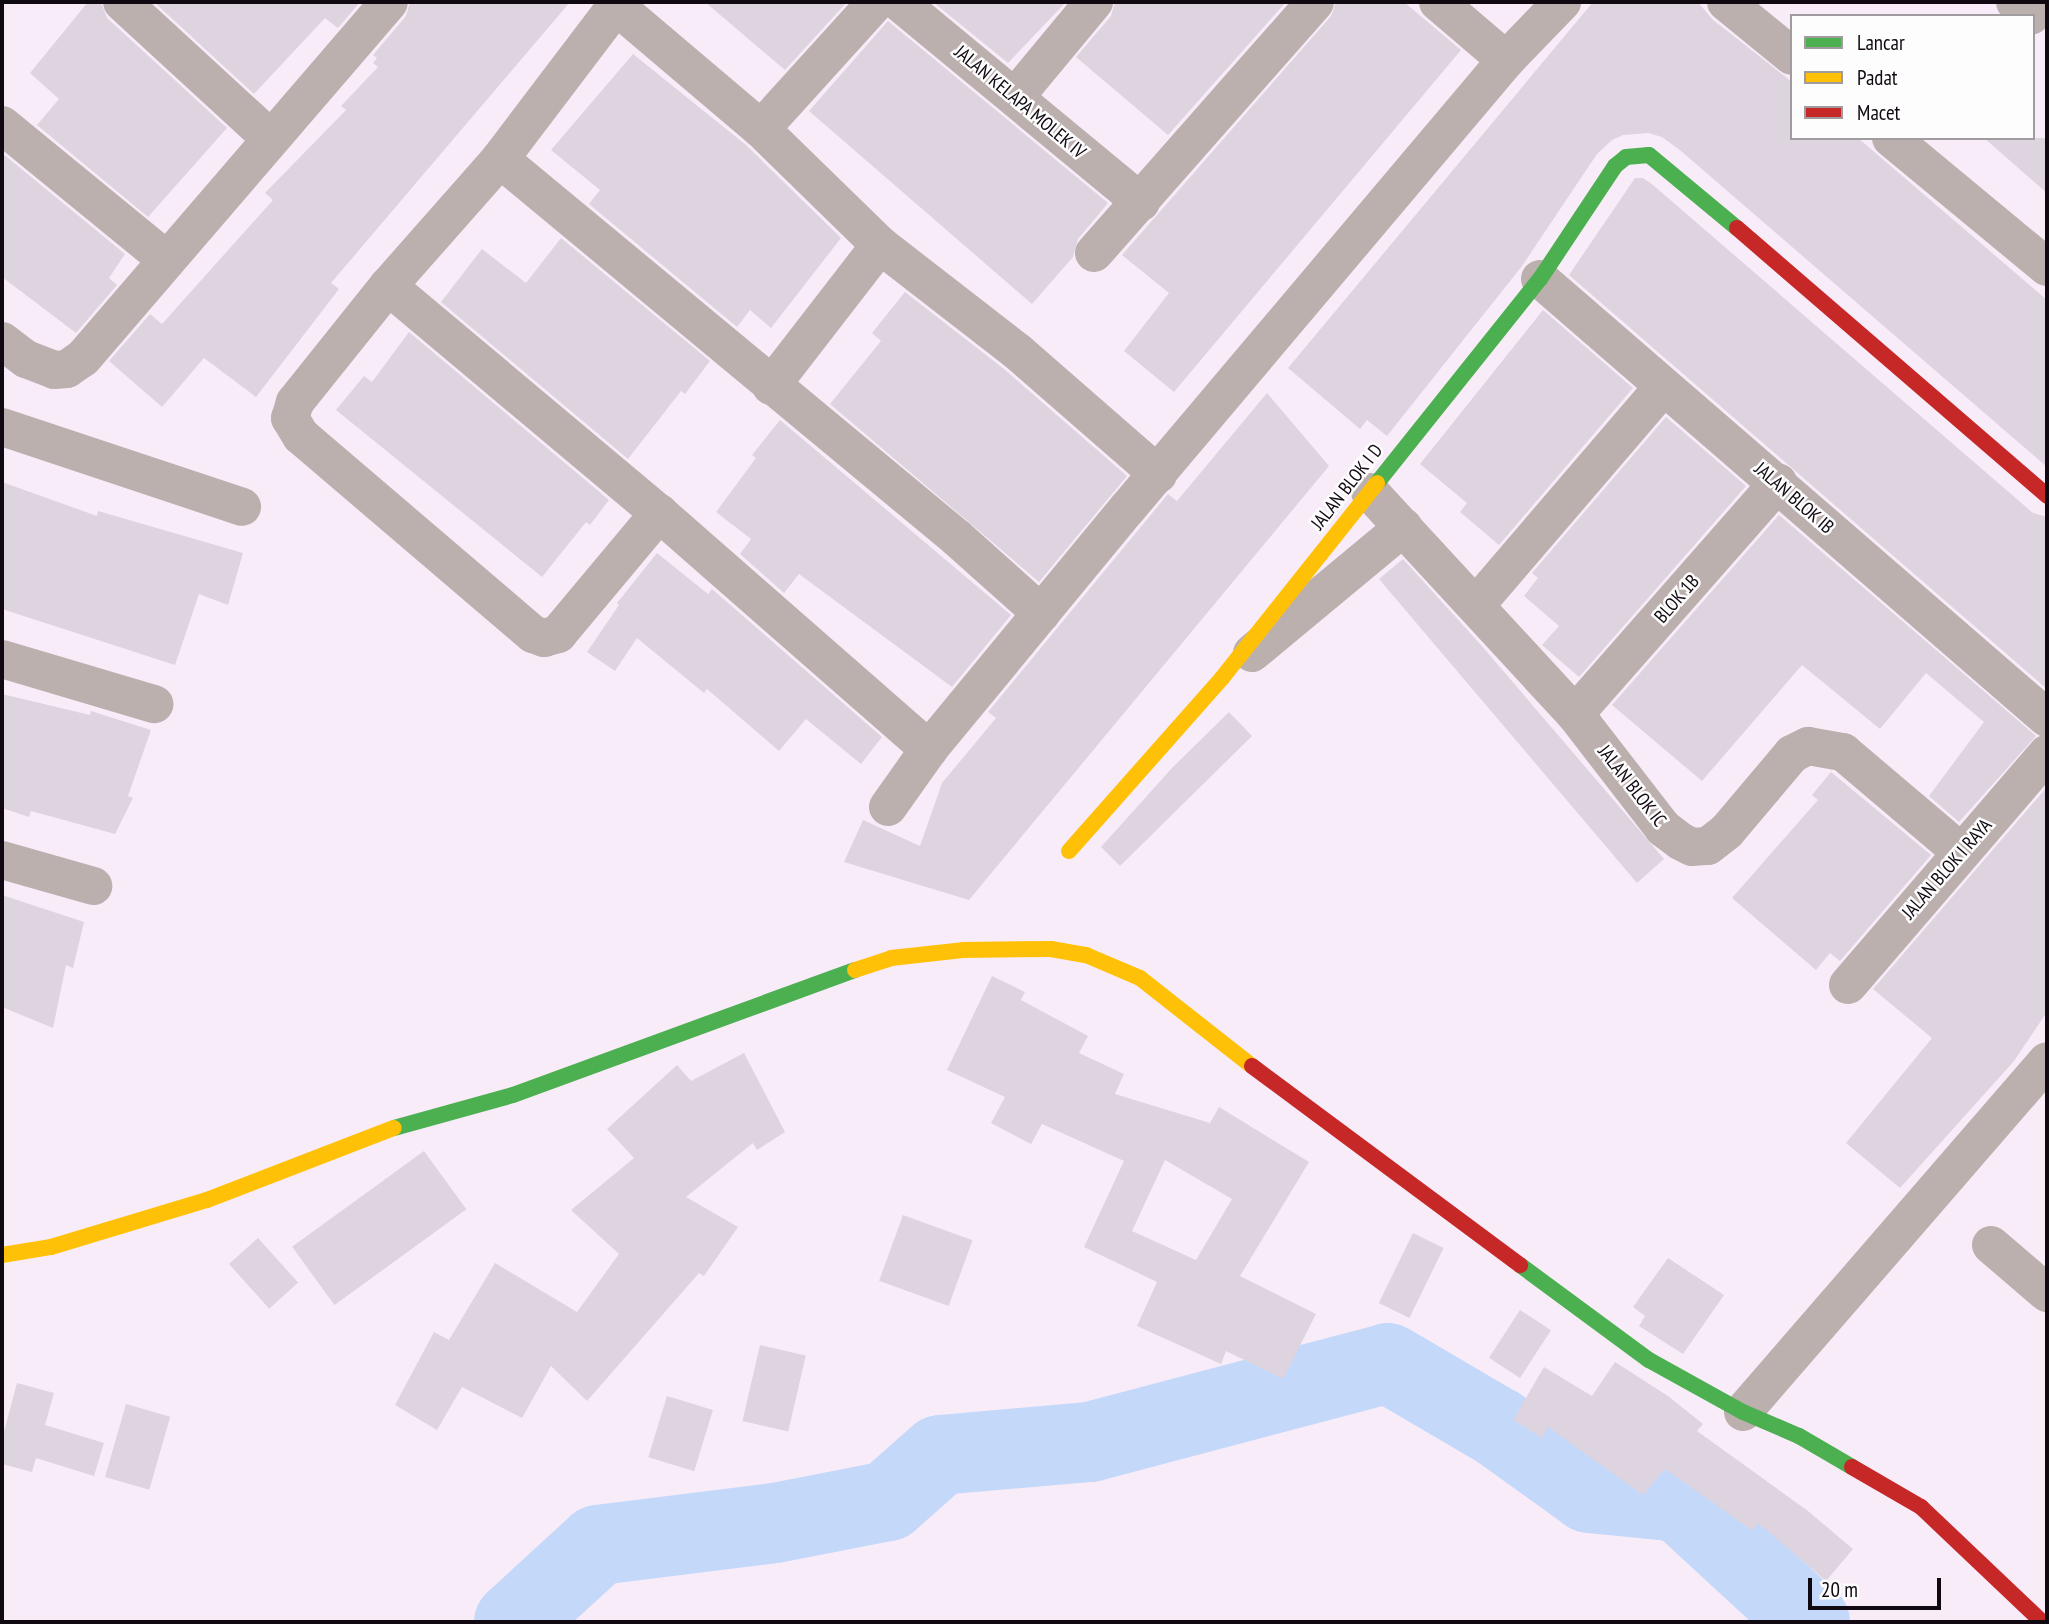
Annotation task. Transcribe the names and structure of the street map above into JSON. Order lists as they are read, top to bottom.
{
  "streets": {
    "street": [
      "JALAN KELAPA MOLEK IV",
      "JALAN BLOK I D",
      "JALAN BLOK IB",
      "BLOK 1B",
      "JALAN BLOK IC",
      "JALAN BLOK I RAYA"
    ]
  },
  "crossings": [
    ["JALAN BLOK I D", "JALAN BLOK IB"],
    ["JALAN BLOK I D", "JALAN BLOK IC"],
    ["JALAN BLOK IB", "BLOK 1B"],
    ["BLOK 1B", "JALAN BLOK IC"],
    ["JALAN BLOK IC", "JALAN BLOK I RAYA"]
  ],
  "legend": ["Lancar", "Padat", "Macet"],
  "scale_bar": "20 m"
}
